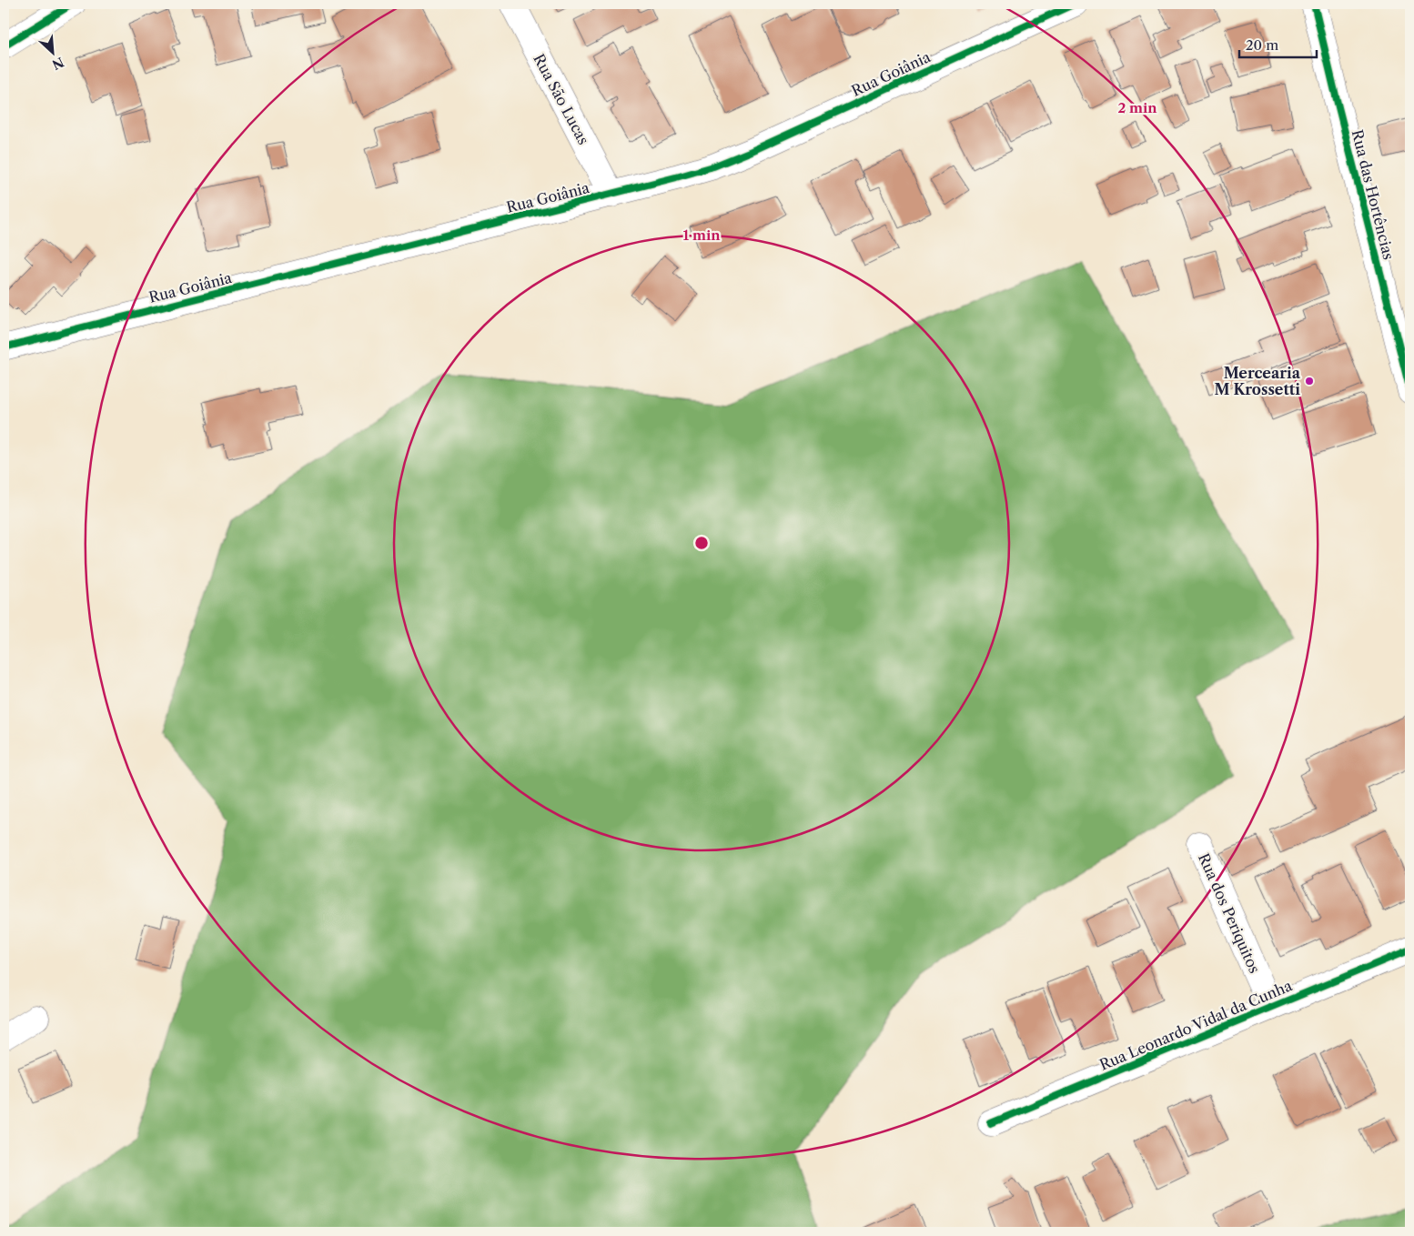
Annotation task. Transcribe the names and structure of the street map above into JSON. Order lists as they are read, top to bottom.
{
  "streets": {
    "street": [
      "Rua Goiânia",
      "Rua São Lucas",
      "Rua das Hortências",
      "Rua dos Periquitos",
      "Rua Leonardo Vidal da Cunha"
    ]
  },
  "crossings": [
    ["Rua Goiânia", "Rua São Lucas"],
    ["Rua dos Periquitos", "Rua Leonardo Vidal da Cunha"]
  ],
  "places": ["Mercearia M Krossetti"],
  "scale_bar": "20 m",
  "north": "bottom right",
  "rings": ["2 min", "1 min"]
}
